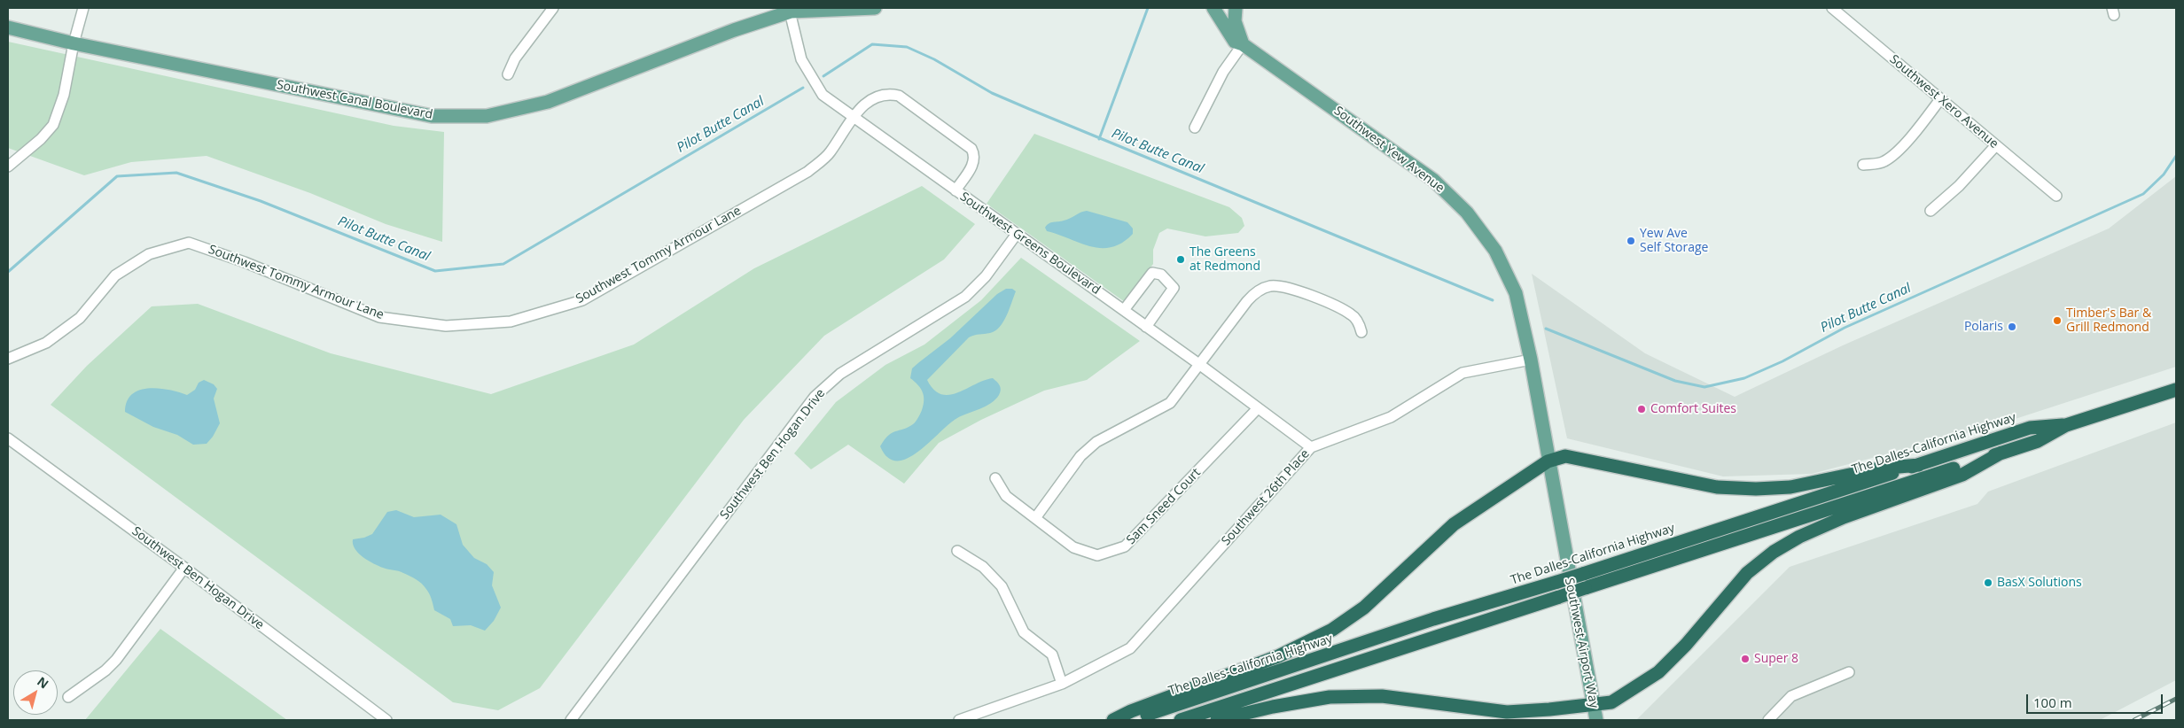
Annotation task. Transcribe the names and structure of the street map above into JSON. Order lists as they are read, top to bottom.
{
  "streets": {
    "highway": ["The Dalles-California Highway"],
    "main road": ["Southwest Canal Boulevard", "Southwest Yew Avenue", "Southwest Airport Way"],
    "street": [
      "Southwest Xero Avenue",
      "Southwest Greens Boulevard",
      "Southwest Tommy Armour Lane",
      "Southwest Ben Hogan Drive",
      "Southwest 26th Place",
      "Sam Sneed Court"
    ]
  },
  "crossings": [
    ["Southwest Canal Boulevard", "Southwest Greens Boulevard"],
    ["Southwest Yew Avenue", "Southwest 26th Place"],
    ["Southwest Yew Avenue", "Southwest Airport Way"],
    ["Southwest Greens Boulevard", "Southwest Tommy Armour Lane"],
    ["Southwest Greens Boulevard", "Southwest Ben Hogan Drive"],
    ["Southwest Greens Boulevard", "Southwest 26th Place"],
    ["Southwest Greens Boulevard", "Sam Sneed Court"]
  ],
  "water": ["Pilot Butte Canal"],
  "places": [
    "Yew Ave Self Storage",
    "The Greens at Redmond",
    "Timber's Bar & Grill Redmond",
    "Polaris",
    "Comfort Suites",
    "BasX Solutions",
    "Super 8"
  ],
  "scale_bar": "100 m",
  "north": "top right"
}
